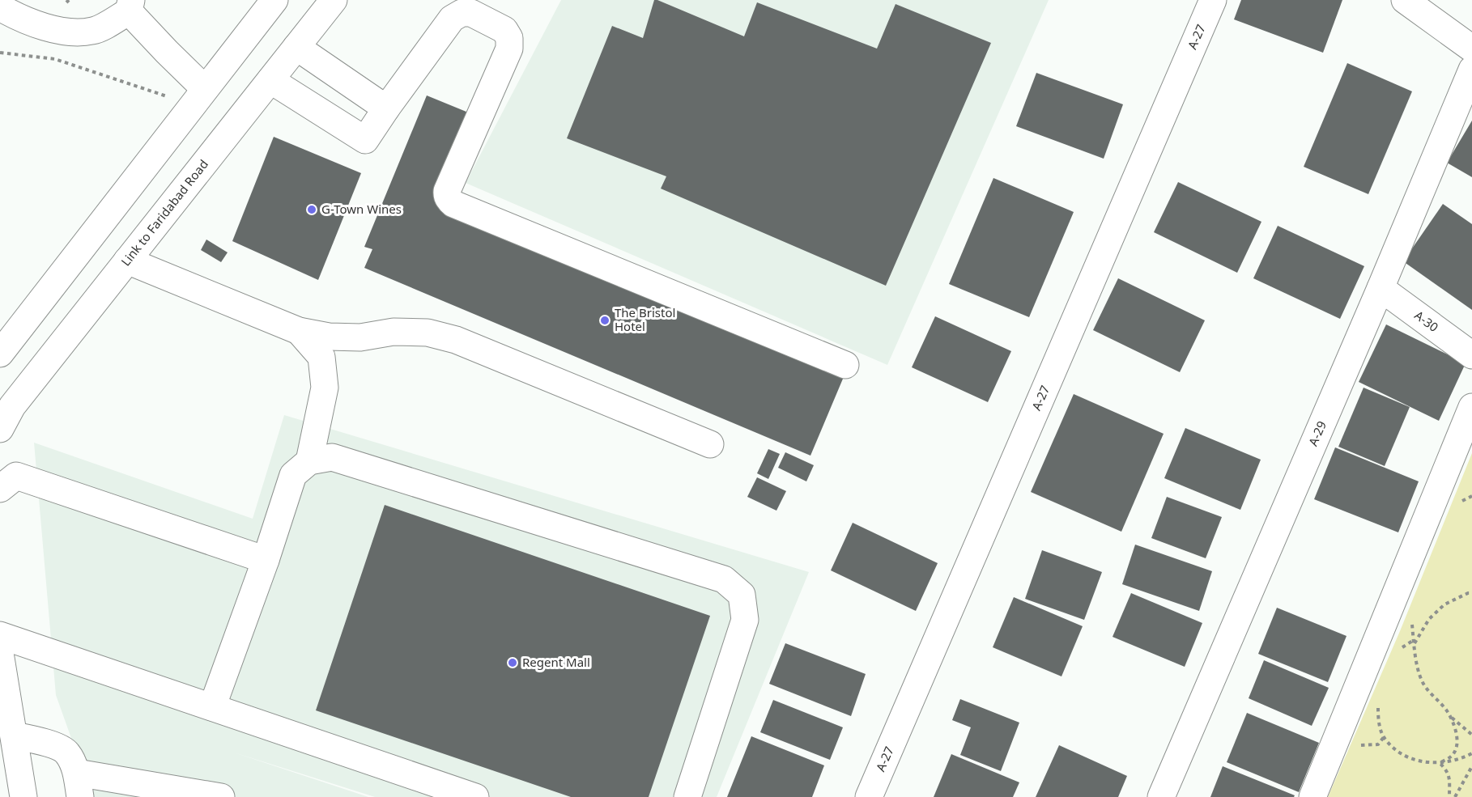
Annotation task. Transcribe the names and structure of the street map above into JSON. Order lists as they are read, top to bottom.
{
  "streets": {
    "street": [
      "A-27",
      "Link to Faridabad Road",
      "A-30",
      "A-29"
    ]
  },
  "crossings": [
    ["A-30", "A-29"]
  ],
  "places": ["G-Town Wines", "The Bristol Hotel", "Regent Mall"]
}
